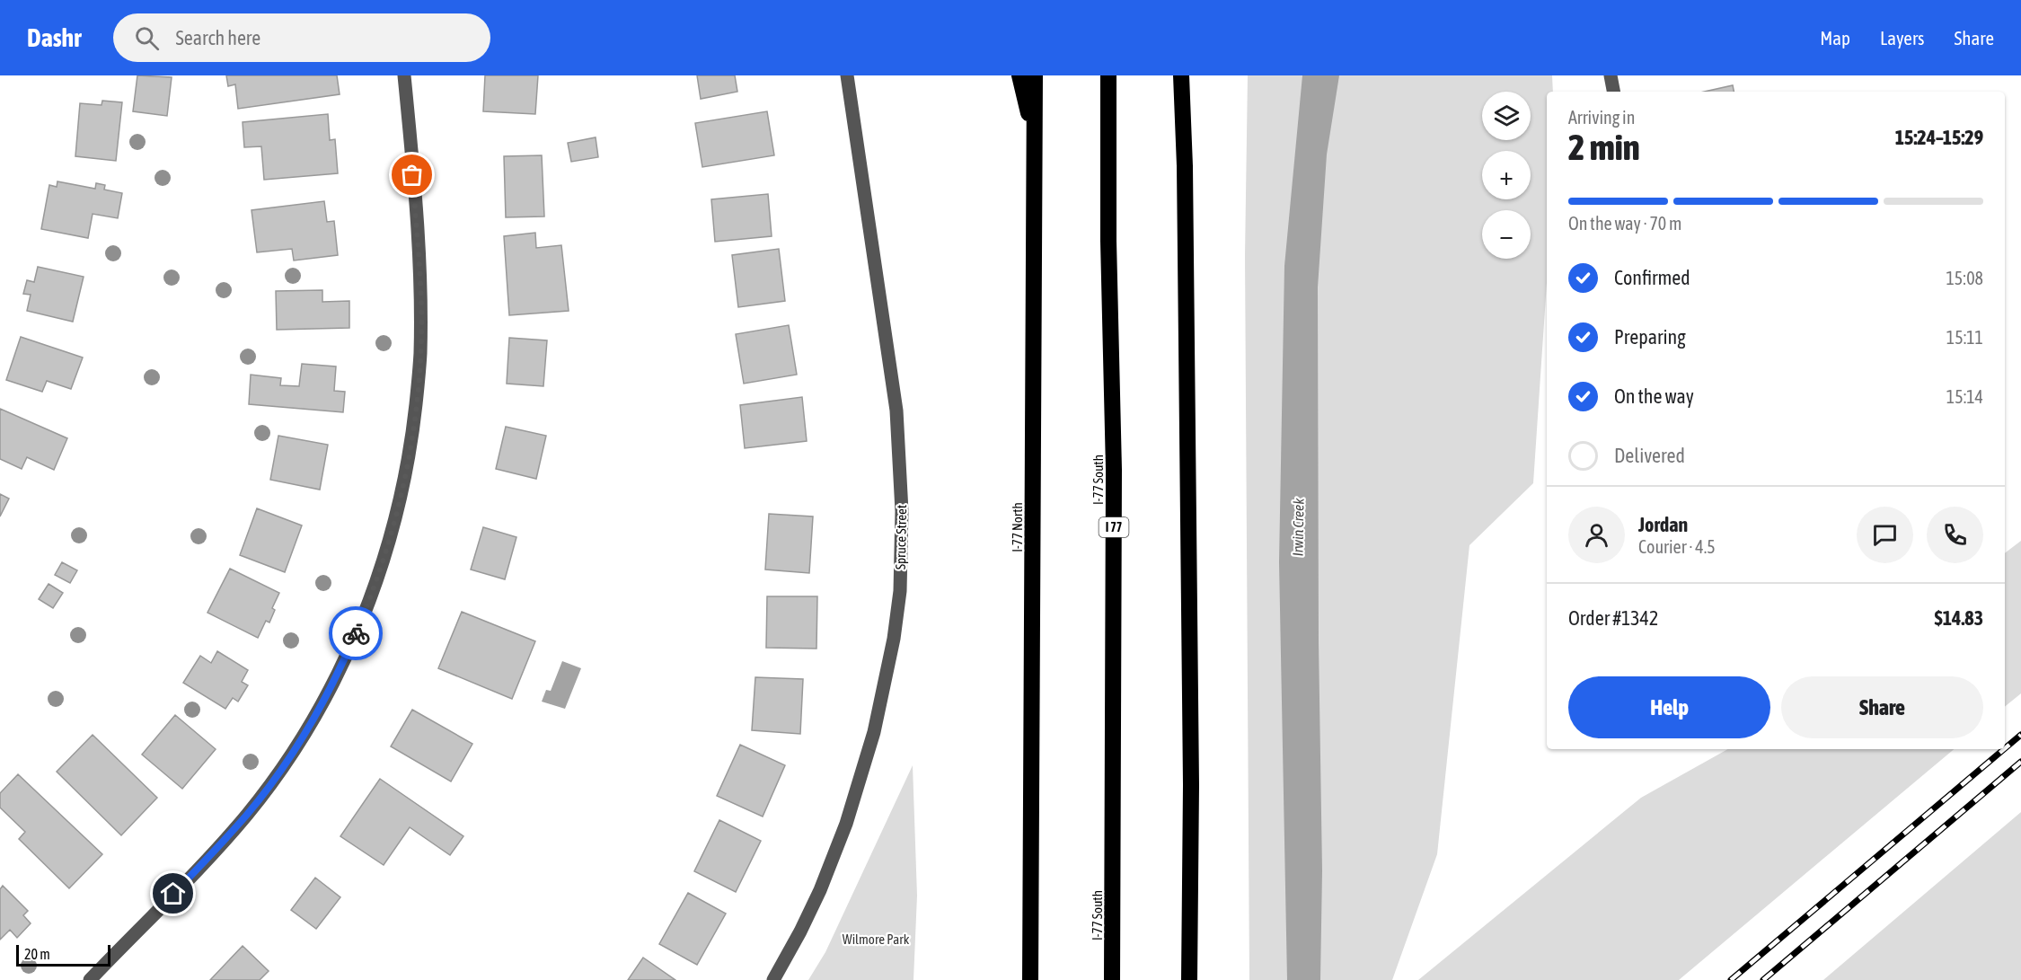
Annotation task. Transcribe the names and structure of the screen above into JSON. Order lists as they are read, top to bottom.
{
  "streets": {
    "highway": ["I-77 South", "I-77 North", "I 77"],
    "street": ["Spruce Street"]
  },
  "water": ["Irwin Creek"],
  "parks": ["Wilmore Park"],
  "scale_bar": "20 m",
  "page": {
    "header": "Dashr",
    "search": "Search here",
    "nav": ["Map", "Layers", "Share"],
    "map_buttons": ["+", "−"],
    "heading": ["2 min", "Arriving in", "15:24–15:29"],
    "panel": [
      "Jordan",
      "Courier · 4.5",
      "Order #1342",
      "$14.83"
    ],
    "bar": "On the way · 70 m",
    "list": [
      ["Confirmed", "15:08"],
      ["Preparing", "15:11"],
      ["On the way", "15:14"],
      "Delivered"
    ],
    "buttons": ["Help", "Share"],
    "scale": "20 m"
  }
}
